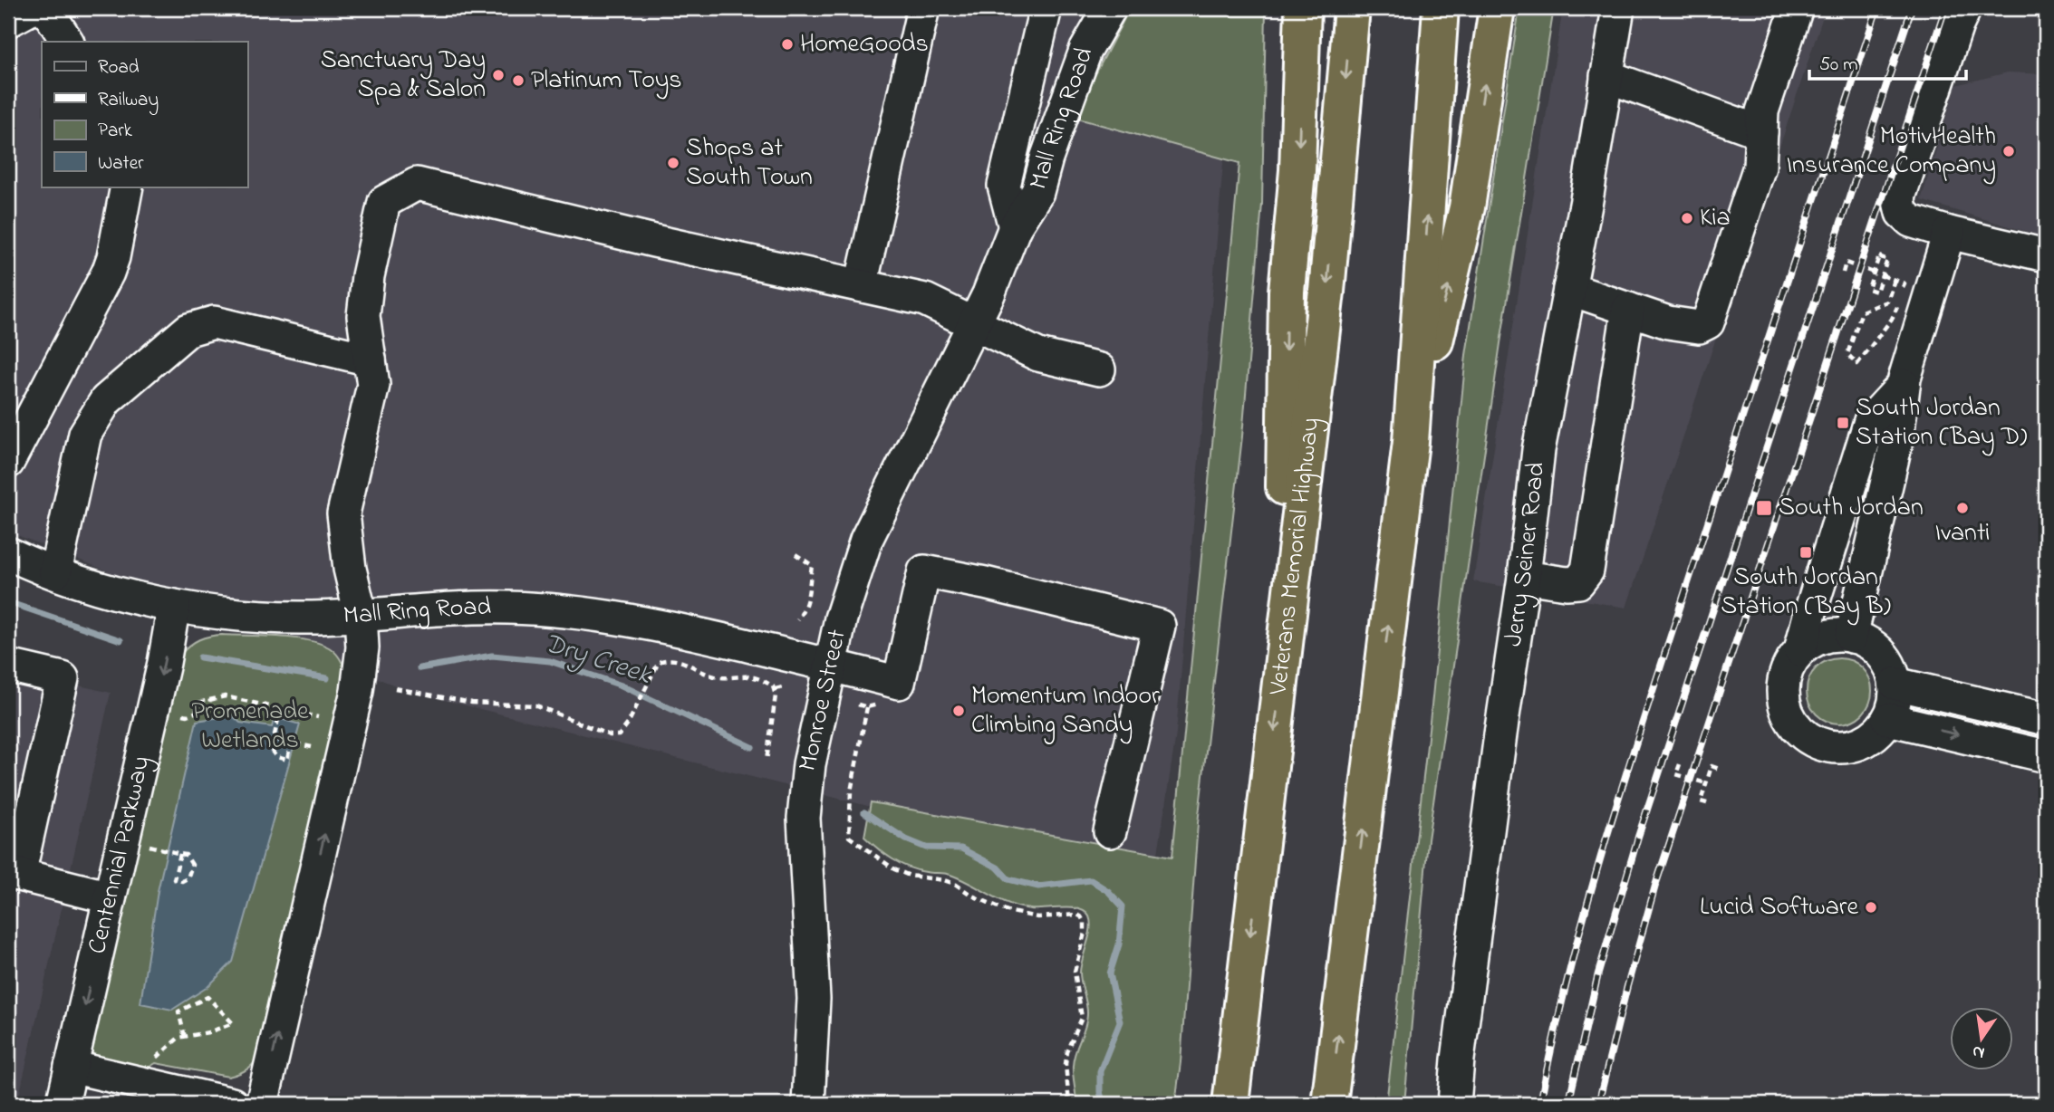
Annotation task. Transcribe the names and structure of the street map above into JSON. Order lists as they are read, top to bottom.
{
  "streets": {
    "highway": ["Veterans Memorial Highway"],
    "street": [
      "Mall Ring Road",
      "Jerry Seiner Road",
      "Monroe Street",
      "Centennial Parkway"
    ]
  },
  "crossings": [
    ["Mall Ring Road", "Monroe Street"],
    ["Mall Ring Road", "Centennial Parkway"]
  ],
  "water": ["Dry Creek"],
  "parks": ["Promenade Wetlands"],
  "places": {
    "other": [
      "HomeGoods",
      "Sanctuary Day Spa & Salon",
      "Platinum Toys",
      "MotivHealth Insurance Company",
      "Shops at South Town",
      "Kia",
      "Ivanti",
      "Momentum Indoor Climbing Sandy",
      "Lucid Software"
    ],
    "transit": ["South Jordan Station (Bay D)", "South Jordan", "South Jordan Station (Bay B)"]
  },
  "legend": [
    "Road",
    "Railway",
    "Park",
    "Water"
  ],
  "scale_bar": "50 m",
  "north": "bottom"
}
